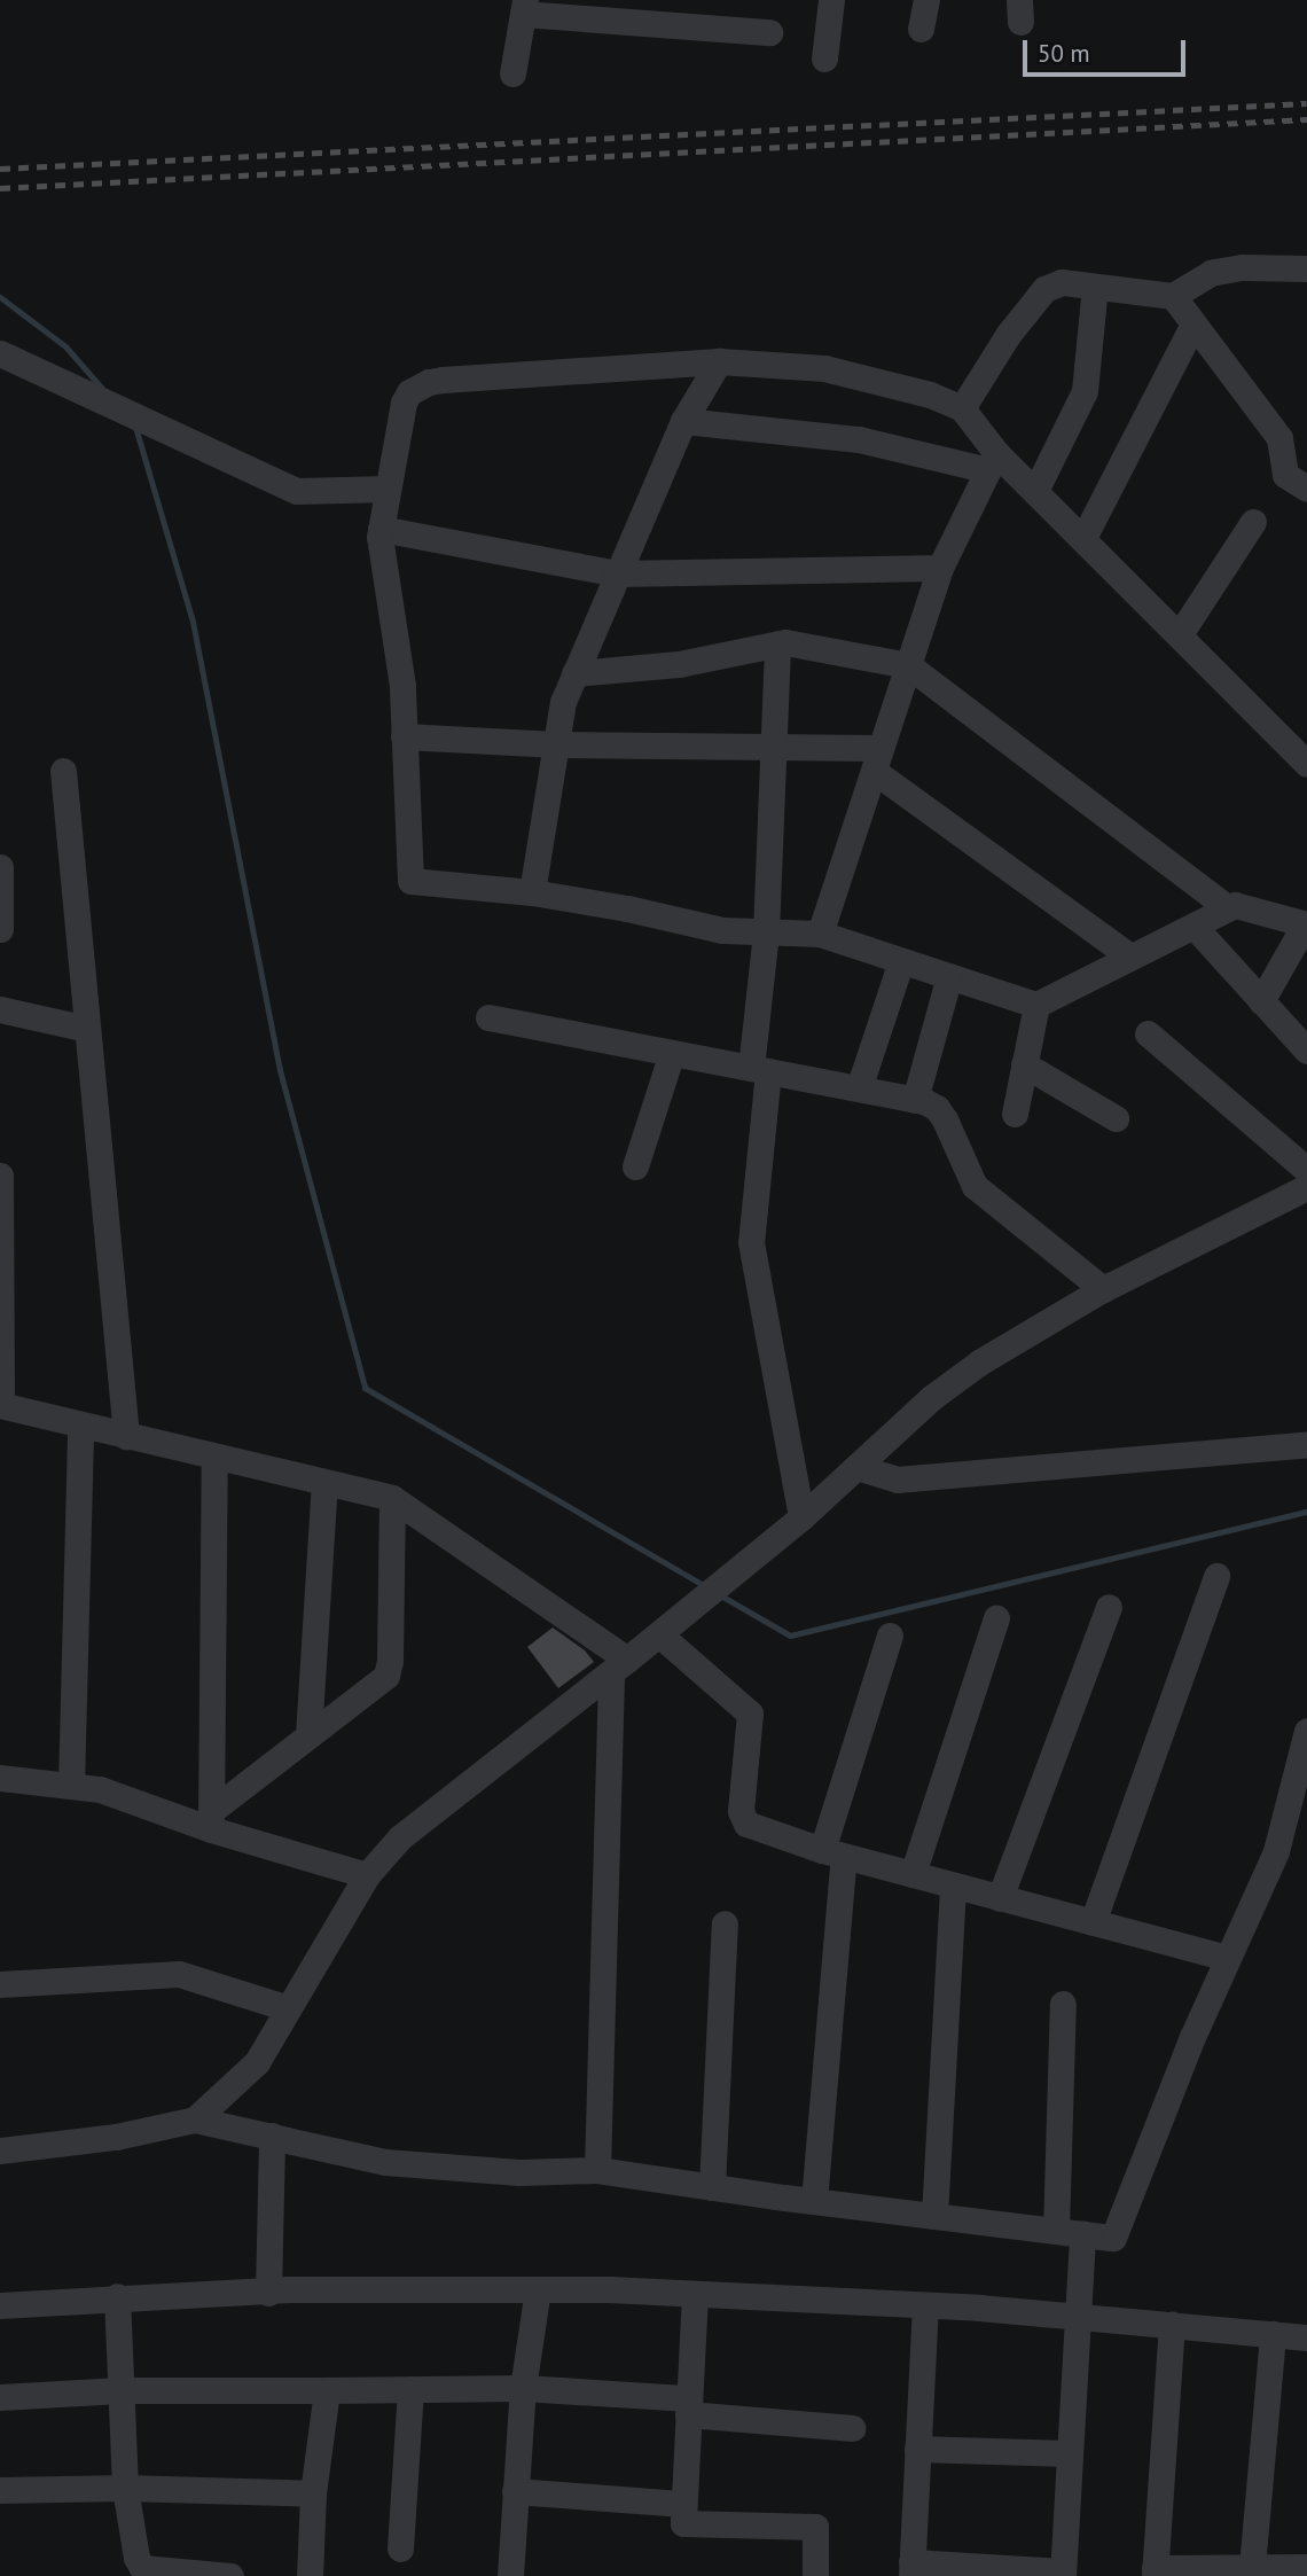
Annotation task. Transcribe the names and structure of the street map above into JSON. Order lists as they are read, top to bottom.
{
  "scale_bar": "50 m"
}
